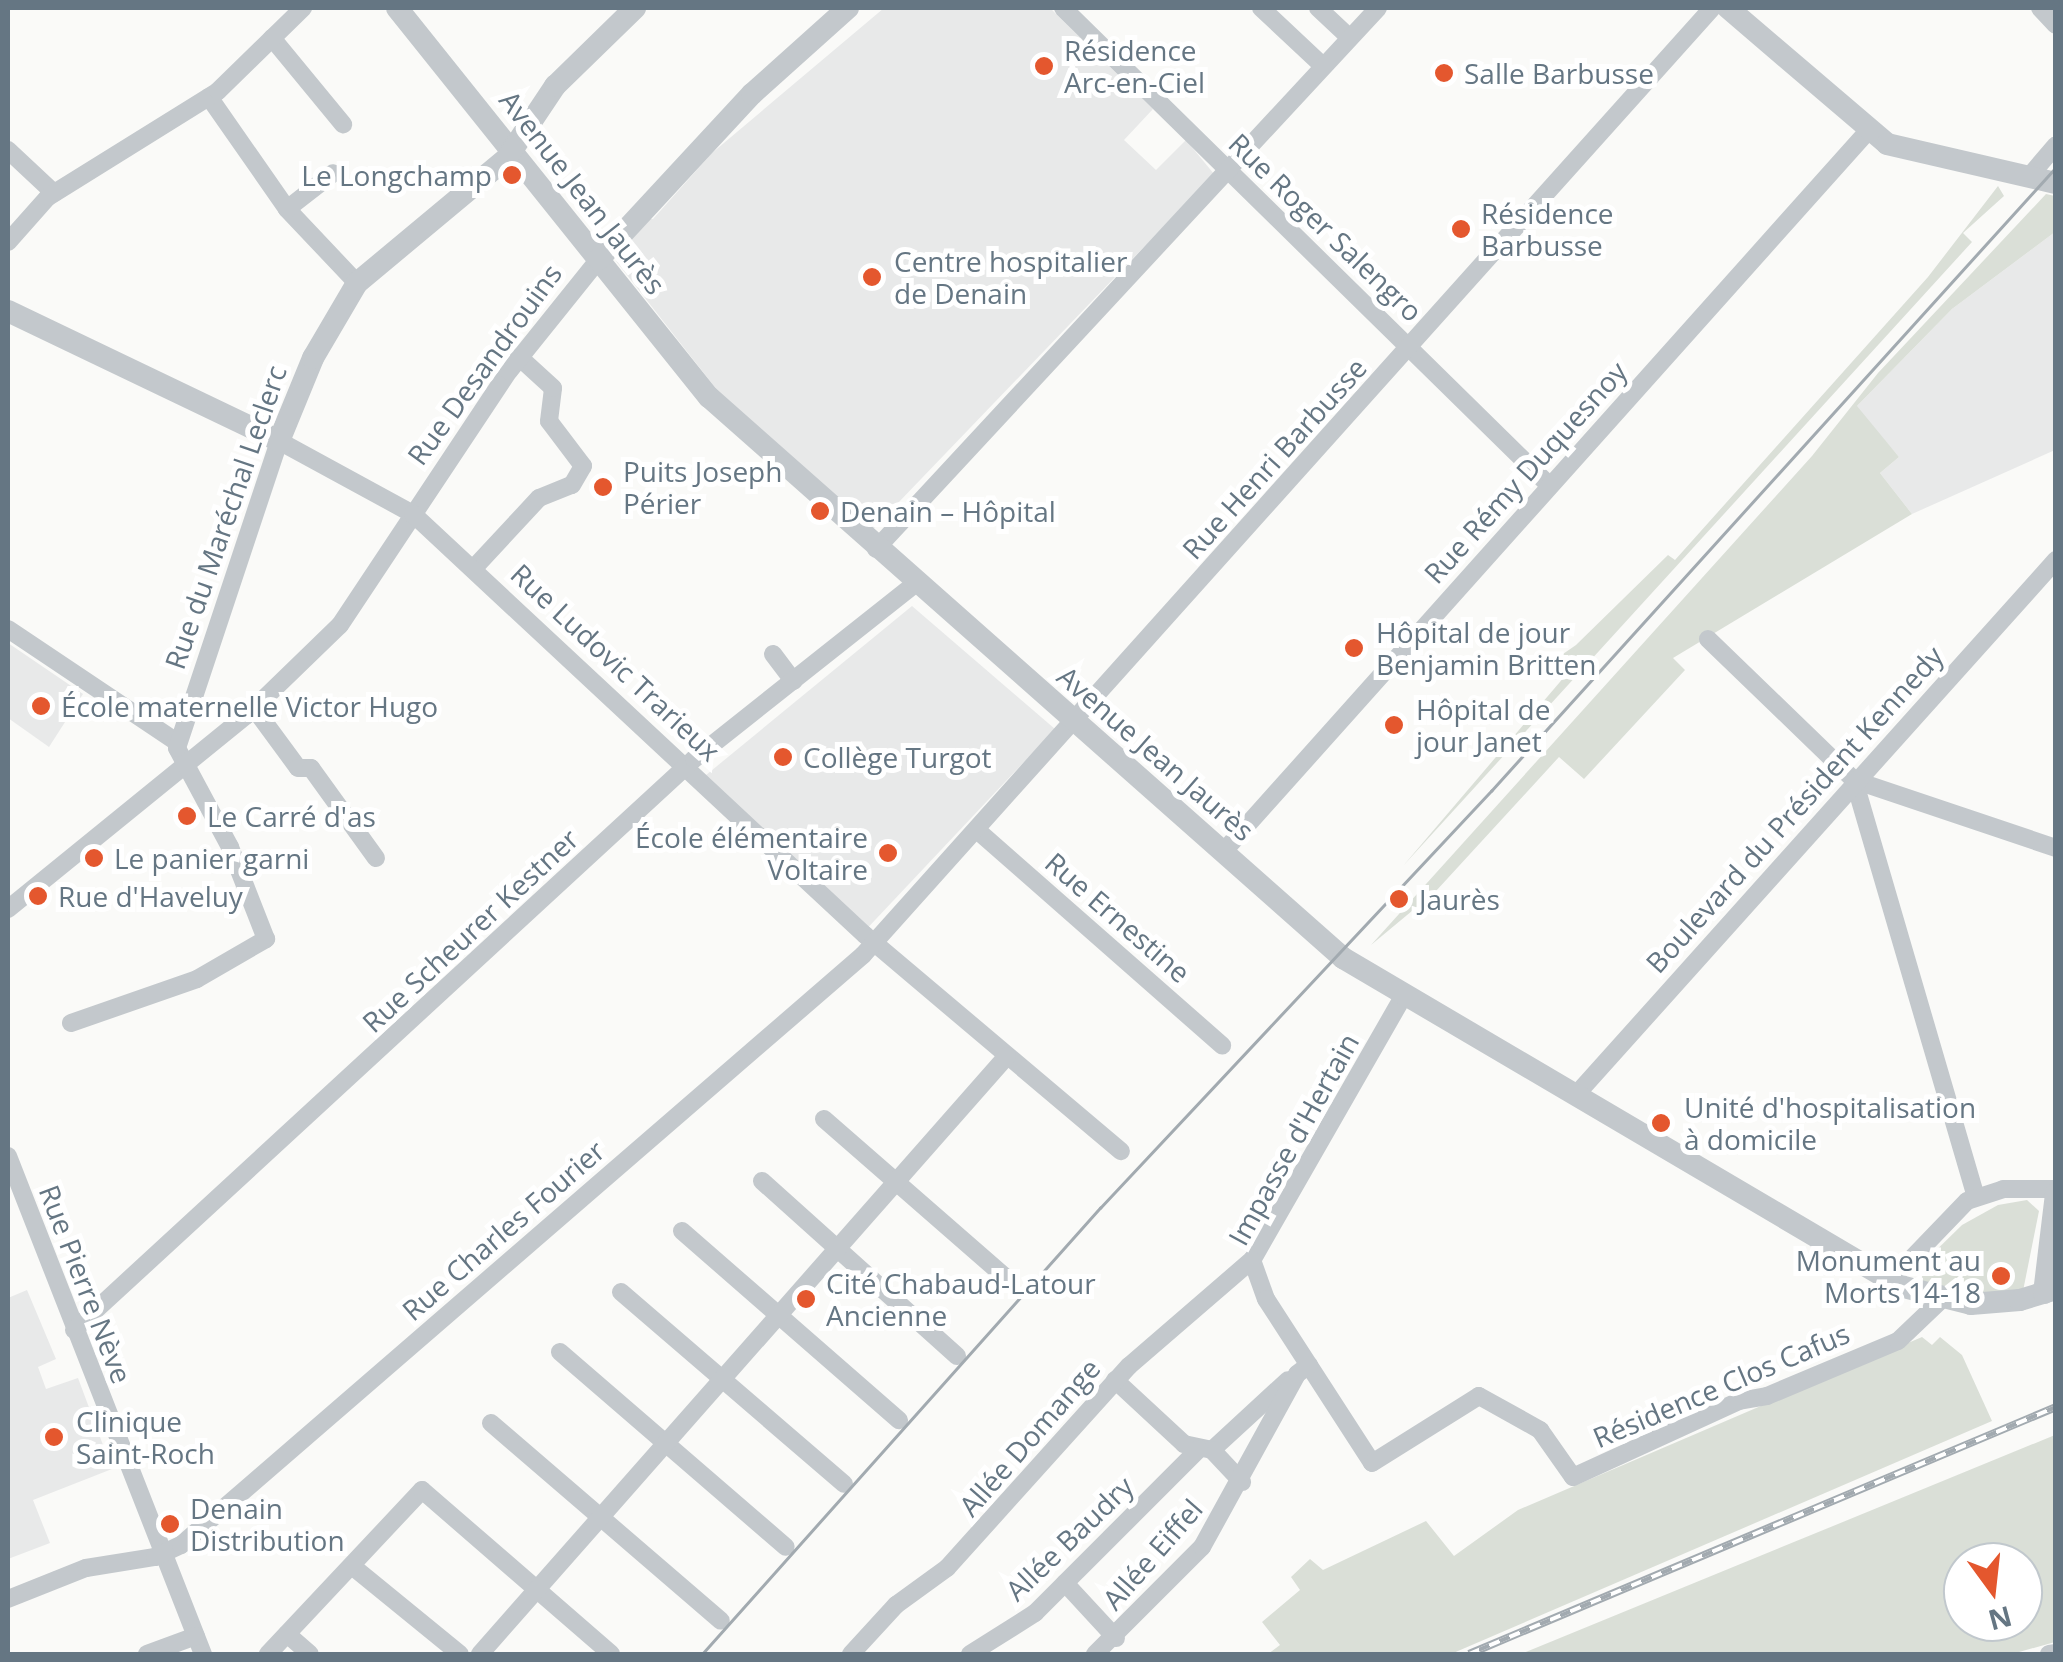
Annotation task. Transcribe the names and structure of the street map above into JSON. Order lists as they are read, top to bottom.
{
  "streets": {
    "street": [
      "Avenue Jean Jaurès",
      "Rue Roger Salengro",
      "Rue Desandrouins",
      "Rue Henri Barbusse",
      "Rue Rémy Duquesnoy",
      "Rue du Maréchal Leclerc",
      "Rue Ludovic Trarieux",
      "Boulevard du Président Kennedy",
      "Rue Ernestine",
      "Rue Scheurer Kestner",
      "Impasse d'Hertain",
      "Rue Charles Fourier",
      "Rue Pierre Nève",
      "Résidence Clos Cafus",
      "Allée Domange",
      "Allée Baudry",
      "Allée Eiffel"
    ]
  },
  "crossings": [
    ["Avenue Jean Jaurès", "Rue Desandrouins"],
    ["Avenue Jean Jaurès", "Rue Henri Barbusse"],
    ["Avenue Jean Jaurès", "Rue Rémy Duquesnoy"],
    ["Avenue Jean Jaurès", "Rue du Maréchal Leclerc"],
    ["Avenue Jean Jaurès", "Boulevard du Président Kennedy"],
    ["Avenue Jean Jaurès", "Rue Scheurer Kestner"],
    ["Avenue Jean Jaurès", "Impasse d'Hertain"],
    ["Avenue Jean Jaurès", "Résidence Clos Cafus"],
    ["Rue Roger Salengro", "Rue Henri Barbusse"],
    ["Rue Roger Salengro", "Rue Rémy Duquesnoy"],
    ["Rue Desandrouins", "Rue Ludovic Trarieux"],
    ["Rue Henri Barbusse", "Rue Ludovic Trarieux"],
    ["Rue Henri Barbusse", "Rue Ernestine"],
    ["Rue Henri Barbusse", "Rue Charles Fourier"],
    ["Rue du Maréchal Leclerc", "Rue Ludovic Trarieux"],
    ["Rue Ludovic Trarieux", "Rue Scheurer Kestner"],
    ["Rue Ludovic Trarieux", "Rue Charles Fourier"],
    ["Rue Scheurer Kestner", "Rue Pierre Nève"],
    ["Impasse d'Hertain", "Résidence Clos Cafus"],
    ["Impasse d'Hertain", "Allée Domange"],
    ["Impasse d'Hertain", "Allée Baudry"],
    ["Impasse d'Hertain", "Allée Eiffel"],
    ["Rue Charles Fourier", "Rue Pierre Nève"],
    ["Allée Baudry", "Allée Eiffel"]
  ],
  "places": [
    "Résidence Arc-en-Ciel",
    "Salle Barbusse",
    "Le Longchamp",
    "Résidence Barbusse",
    "Centre hospitalier de Denain",
    "Puits Joseph Périer",
    "Denain – Hôpital",
    "Hôpital de jour Benjamin Britten",
    "École maternelle Victor Hugo",
    "Hôpital de jour Janet",
    "Collège Turgot",
    "Le Carré d'as",
    "École élémentaire Voltaire",
    "Le panier garni",
    "Rue d'Haveluy",
    "Jaurès",
    "Unité d'hospitalisation à domicile",
    "Monument au Morts 14-18",
    "Cité Chabaud-Latour Ancienne",
    "Clinique Saint-Roch",
    "Denain Distribution"
  ],
  "north": "bottom"
}
